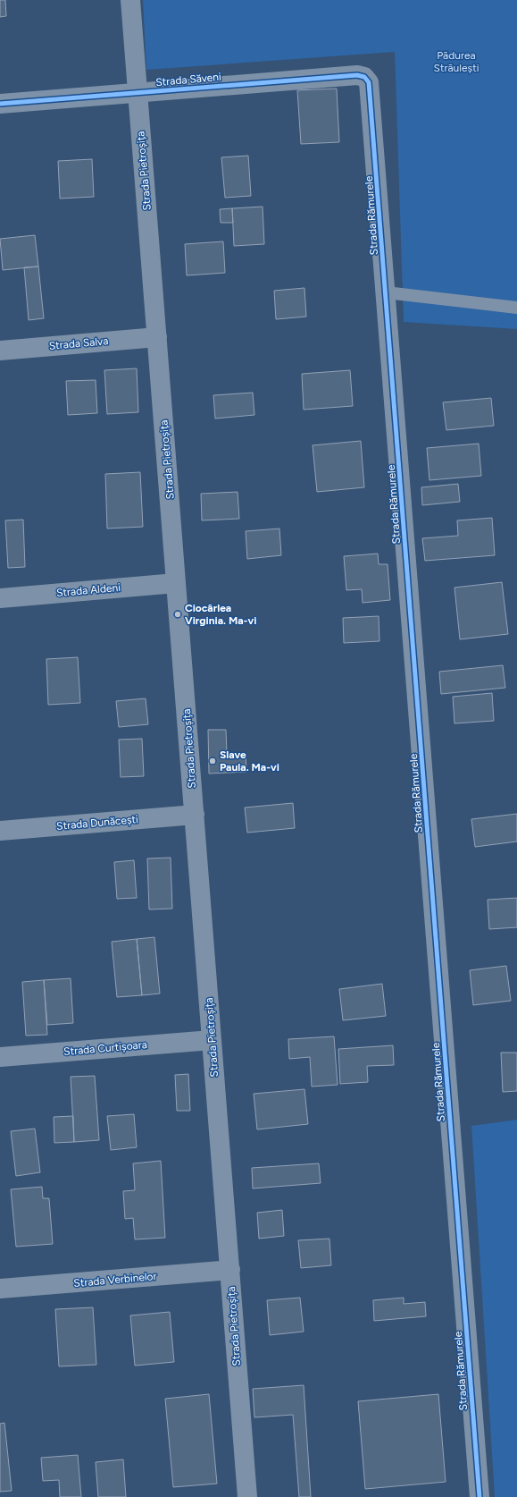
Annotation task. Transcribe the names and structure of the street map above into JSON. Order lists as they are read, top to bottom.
{
  "streets": {
    "street": [
      "Strada Săveni",
      "Strada Pietroșița",
      "Strada Rămurele",
      "Strada Salva",
      "Strada Aldeni",
      "Strada Dunăcești",
      "Strada Curtișoara",
      "Strada Verbinelor"
    ]
  },
  "crossings": [
    ["Strada Săveni", "Strada Pietroșița"],
    ["Strada Săveni", "Strada Rămurele"],
    ["Strada Pietroșița", "Strada Salva"],
    ["Strada Pietroșița", "Strada Aldeni"],
    ["Strada Pietroșița", "Strada Dunăcești"],
    ["Strada Pietroșița", "Strada Curtișoara"],
    ["Strada Pietroșița", "Strada Verbinelor"]
  ],
  "parks": ["Pădurea Străulești"],
  "places": ["Ciocârlea Virginia. Ma-vi", "Slave Paula. Ma-vi"]
}
